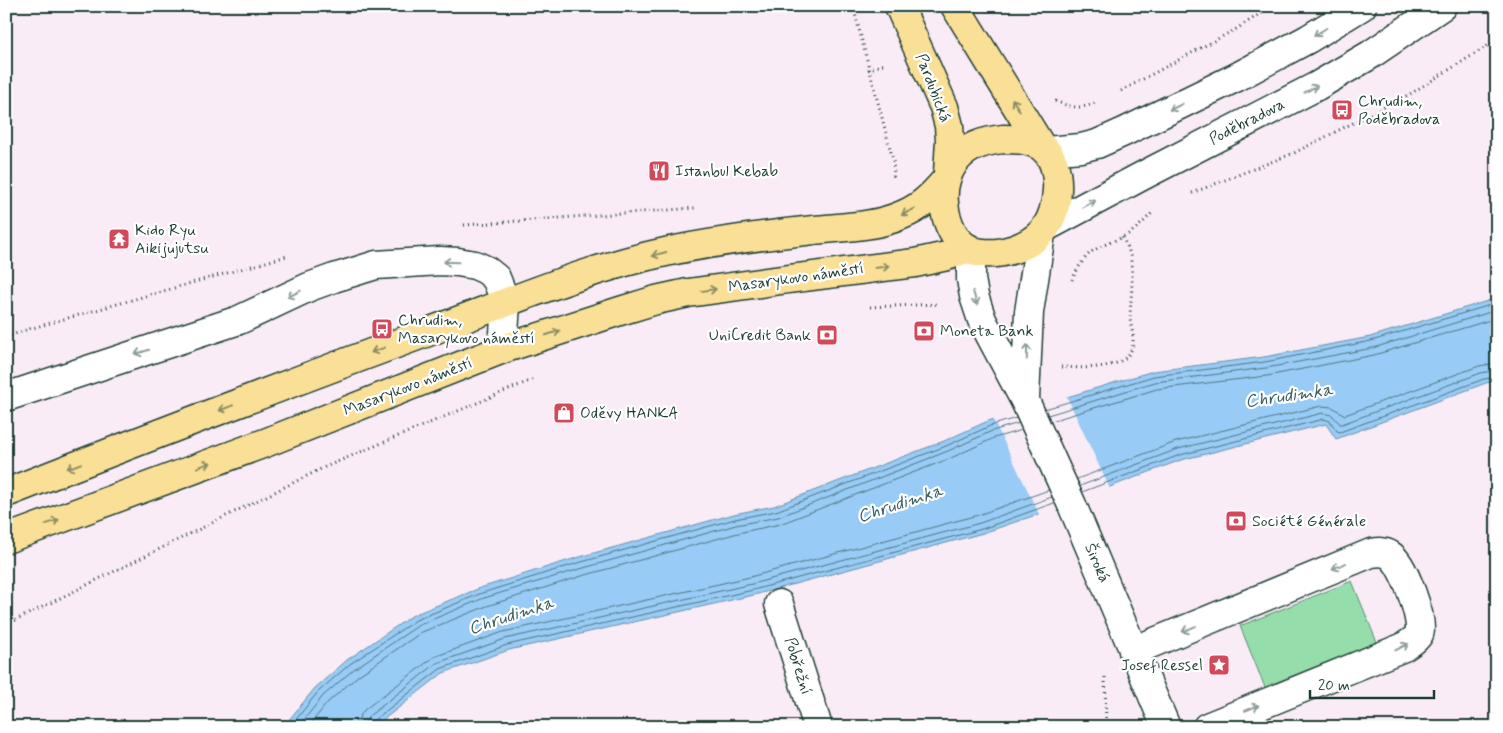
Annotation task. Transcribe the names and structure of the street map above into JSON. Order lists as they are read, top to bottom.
{
  "streets": {
    "main road": ["Pardubická", "Masarykovo náměstí"],
    "street": ["Poděbradova", "Široká", "Pobřežní"]
  },
  "crossings": [
    ["Pardubická", "Poděbradova"],
    ["Pardubická", "Masarykovo náměstí"],
    ["Pardubická", "Široká"],
    ["Poděbradova", "Masarykovo náměstí"],
    ["Poděbradova", "Široká"],
    ["Masarykovo náměstí", "Široká"]
  ],
  "water": ["Chrudimka"],
  "places": {
    "bus stop": ["Chrudim, Poděbradova", "Chrudim, Masarykovo náměstí"],
    "restaurant": ["Istanbul Kebab"],
    "temple": ["Kido Ryu Aikijujutsu"],
    "bank": ["Moneta Bank", "UniCredit Bank", "Société Générale"],
    "shop": ["Oděvy HANKA"],
    "place": ["Josef Ressel"]
  },
  "scale_bar": "20 m"
}
